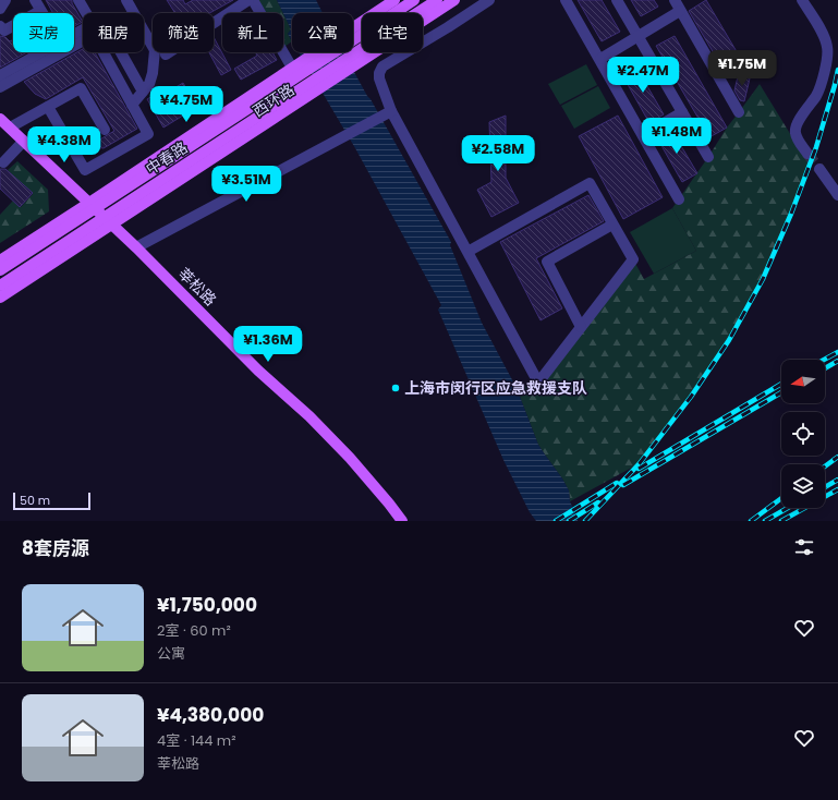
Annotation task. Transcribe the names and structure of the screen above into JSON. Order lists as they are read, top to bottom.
{
  "streets": {
    "main road": ["西环路", "中春路", "莘松路"]
  },
  "crossings": [
    ["西环路", "莘松路"]
  ],
  "places": ["上海市闵行区应急救援支队"],
  "scale_bar": "50 m",
  "north": "left",
  "page": {
    "chip": [
      "买房",
      "租房",
      "筛选",
      "新上",
      "公寓",
      "住宅"
    ],
    "price": [
      "¥1.75M",
      "¥2.47M",
      "¥4.75M",
      "¥1.48M",
      "¥4.38M",
      "¥2.58M",
      "¥3.51M",
      "¥1.36M"
    ],
    "scale": "50 m",
    "heading": "8套房源",
    "list": [
      {
        "name": "¥1,750,000",
        "note": "2室 · 60 m² · 公寓"
      },
      {
        "name": "¥4,380,000",
        "note": "4室 · 144 m² · 莘松路"
      }
    ]
  }
}
